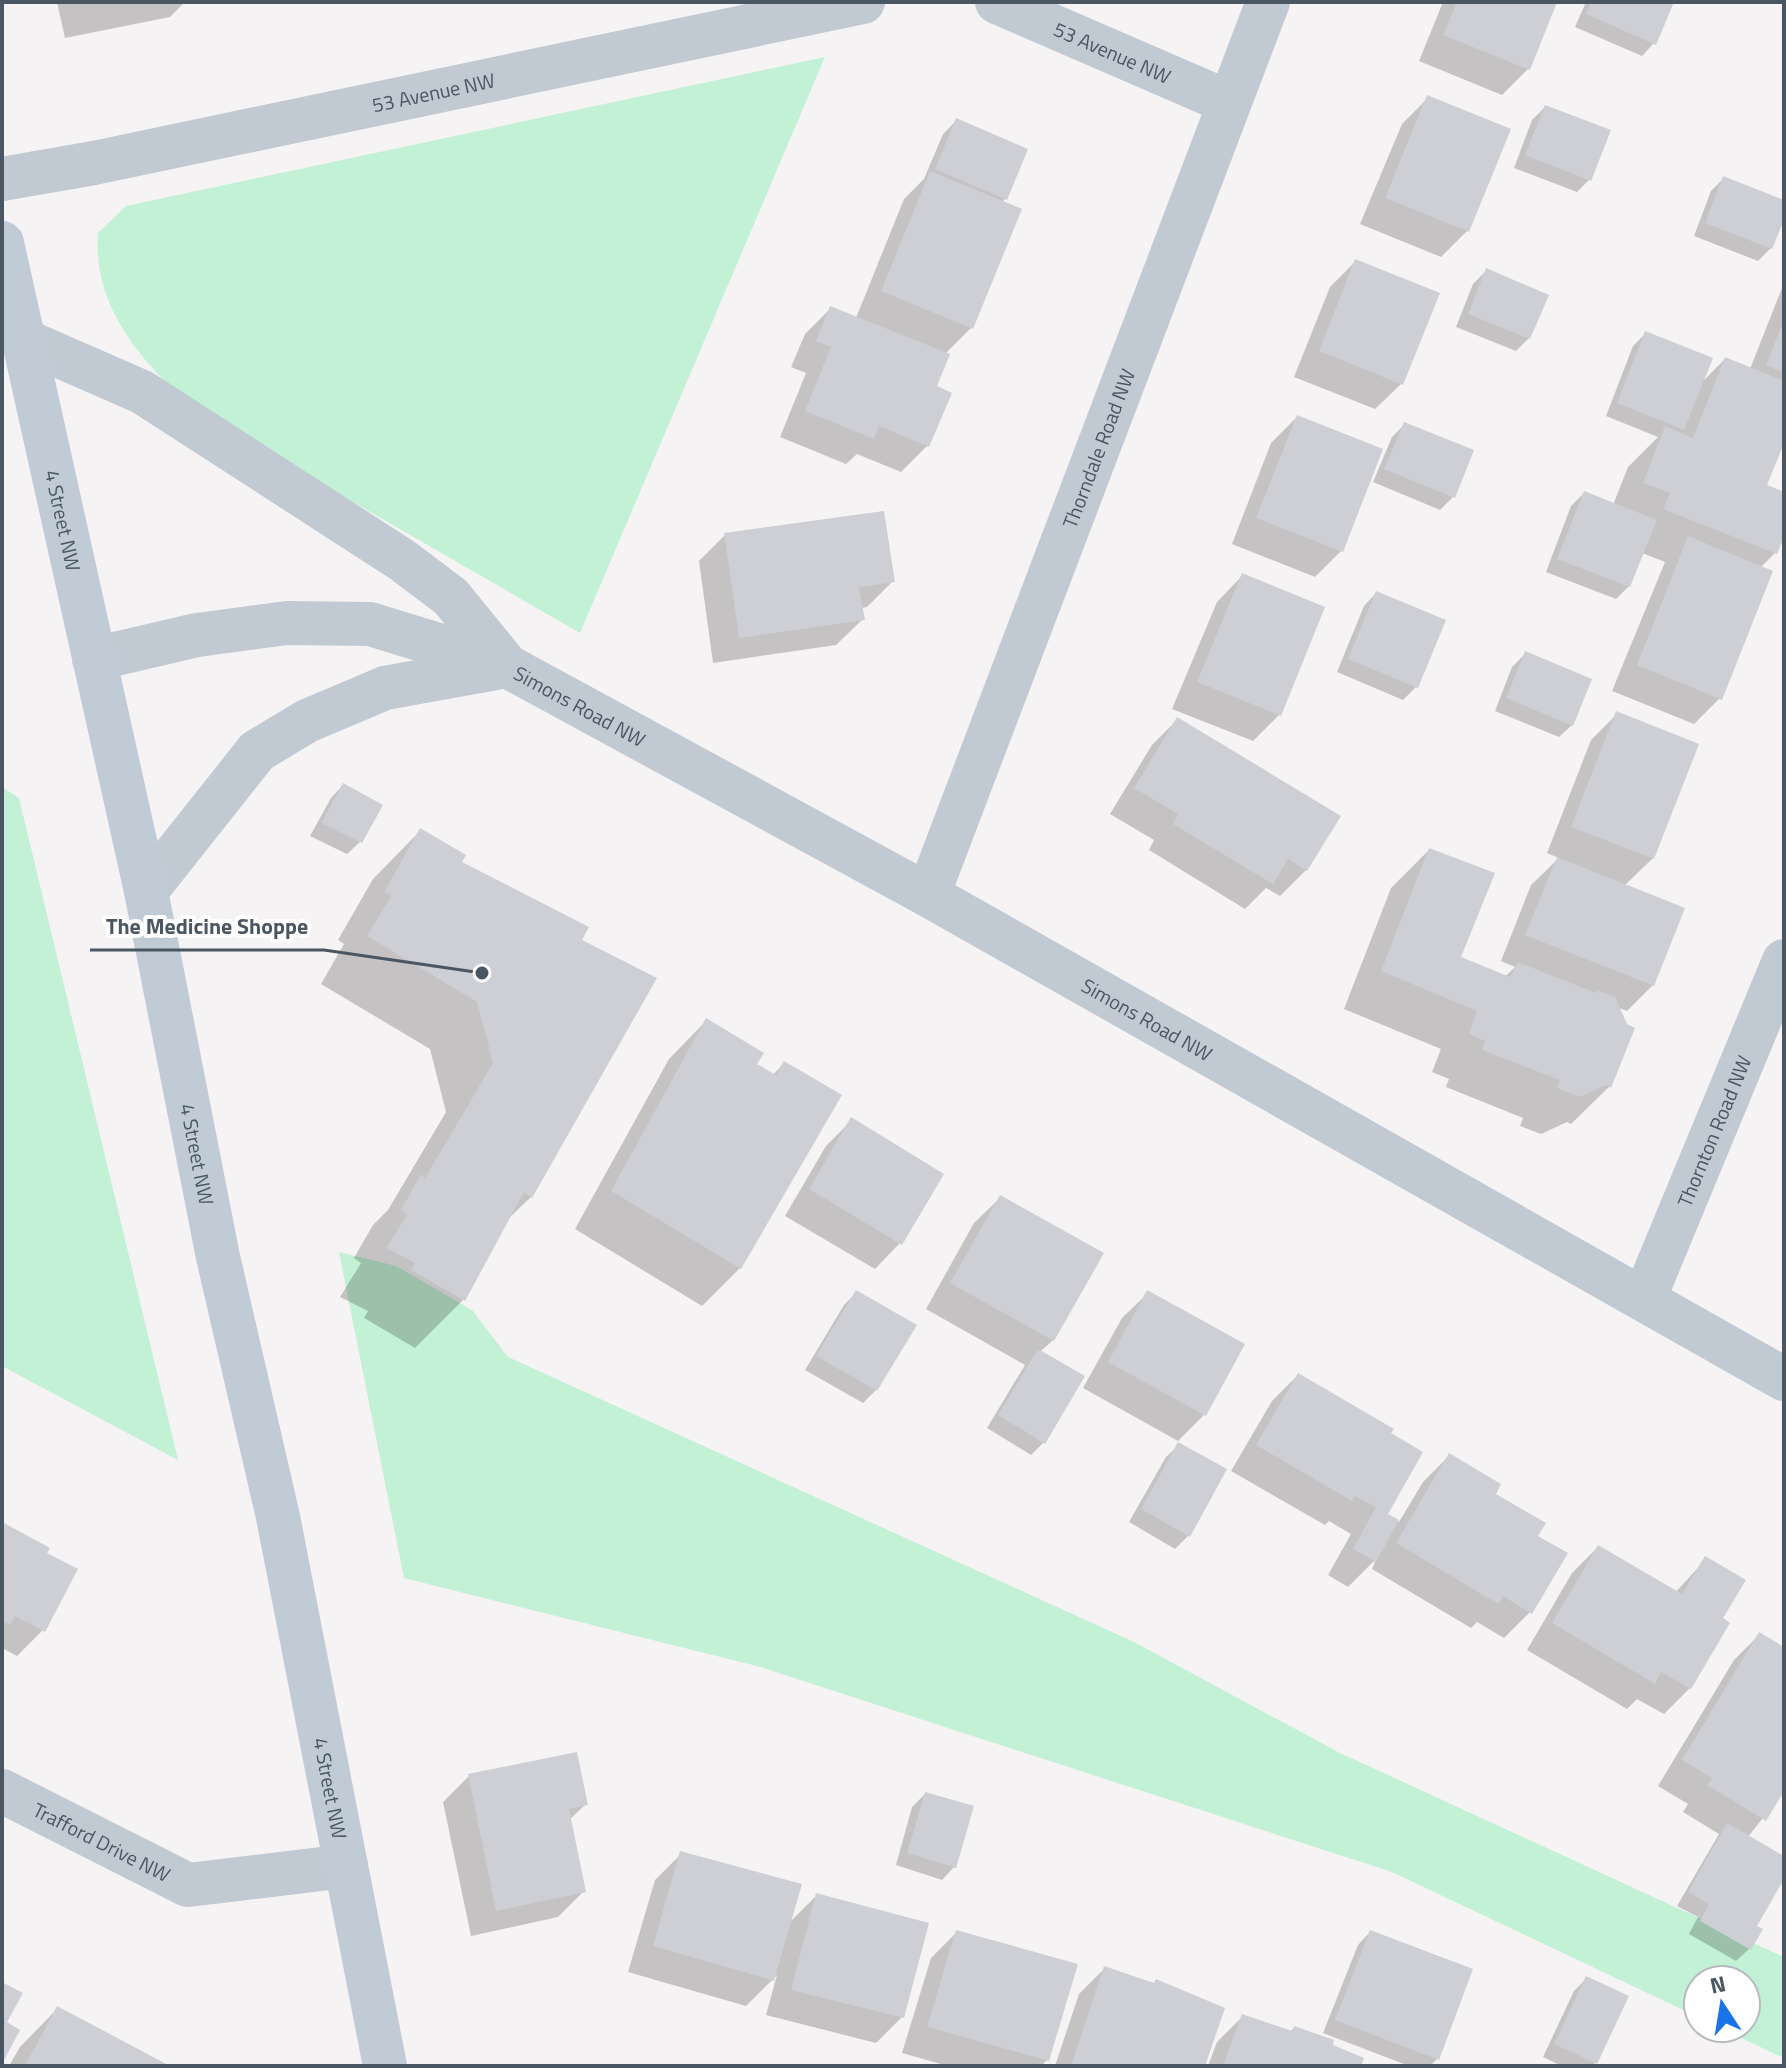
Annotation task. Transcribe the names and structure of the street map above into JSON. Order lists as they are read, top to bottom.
{
  "streets": {
    "main road": ["4 Street NW"],
    "street": [
      "53 Avenue NW",
      "Thorndale Road NW",
      "Simons Road NW",
      "Thornton Road NW",
      "Trafford Drive NW"
    ]
  },
  "crossings": [
    ["53 Avenue NW", "Thorndale Road NW"],
    ["Thorndale Road NW", "Simons Road NW"],
    ["4 Street NW", "Simons Road NW"],
    ["4 Street NW", "Trafford Drive NW"],
    ["Simons Road NW", "Thornton Road NW"]
  ],
  "places": ["The Medicine Shoppe"],
  "north": "top"
}
